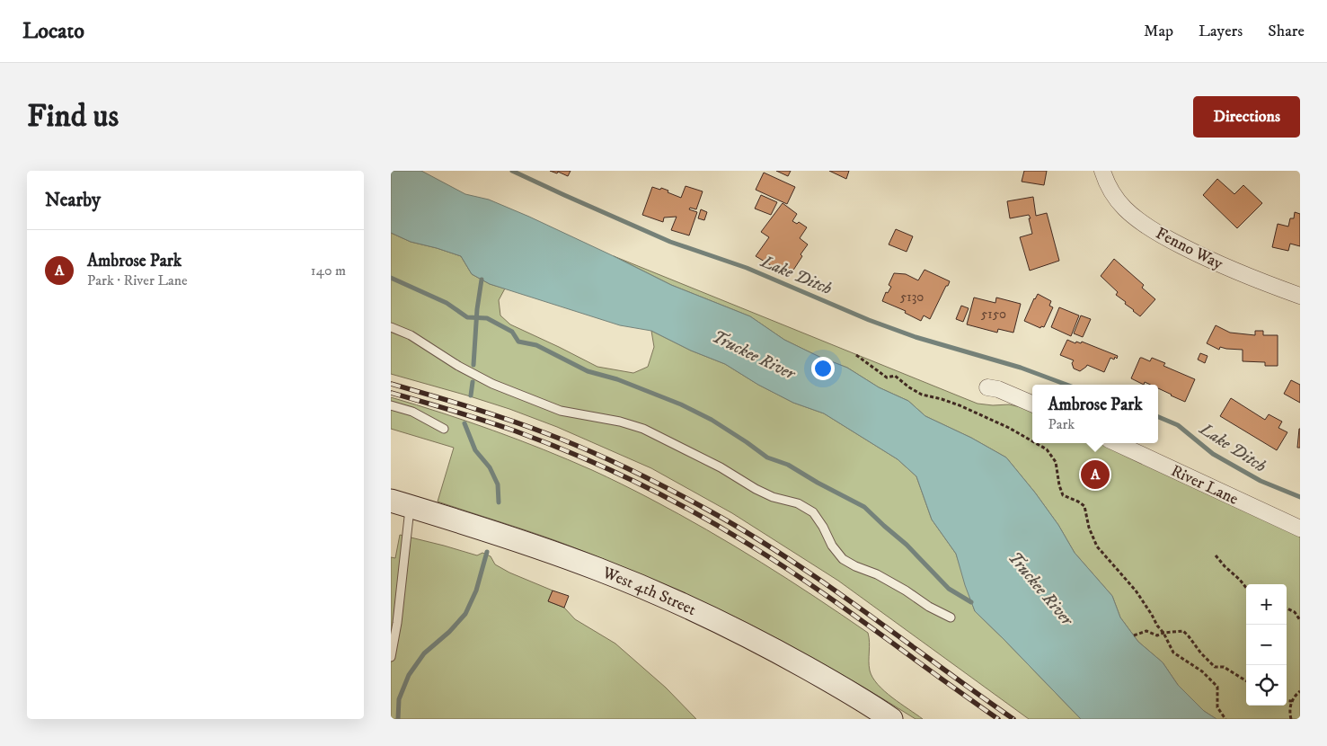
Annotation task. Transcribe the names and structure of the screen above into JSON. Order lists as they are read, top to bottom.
{
  "streets": {
    "main road": ["West 4th Street"],
    "street": ["Fenno Way", "River Lane"]
  },
  "water": ["Lake Ditch", "Truckee River"],
  "house_numbers": ["5130", "5150"],
  "page": {
    "header": "Locato",
    "nav": ["Map", "Layers", "Share"],
    "buttons": "Directions",
    "title": "Find us",
    "heading": "Nearby",
    "list": [
      {
        "mark": "A",
        "name": "Ambrose Park",
        "note": "Park · River Lane",
        "value": "140 m"
      }
    ],
    "popup": ["Ambrose Park", "Park"],
    "pins": "A",
    "map_buttons": ["+", "−"]
  }
}
